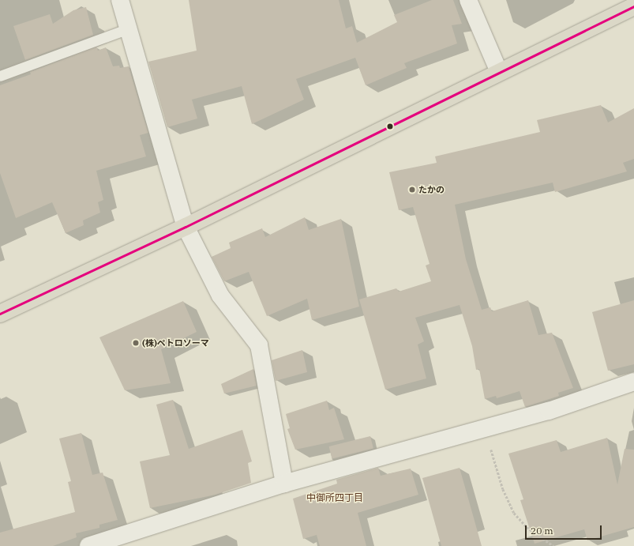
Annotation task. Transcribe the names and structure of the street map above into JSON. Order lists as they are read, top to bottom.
{
  "districts": ["中御所四丁目"],
  "places": ["たかの", "(株)ペトロソーマ"],
  "scale_bar": "20 m"
}
